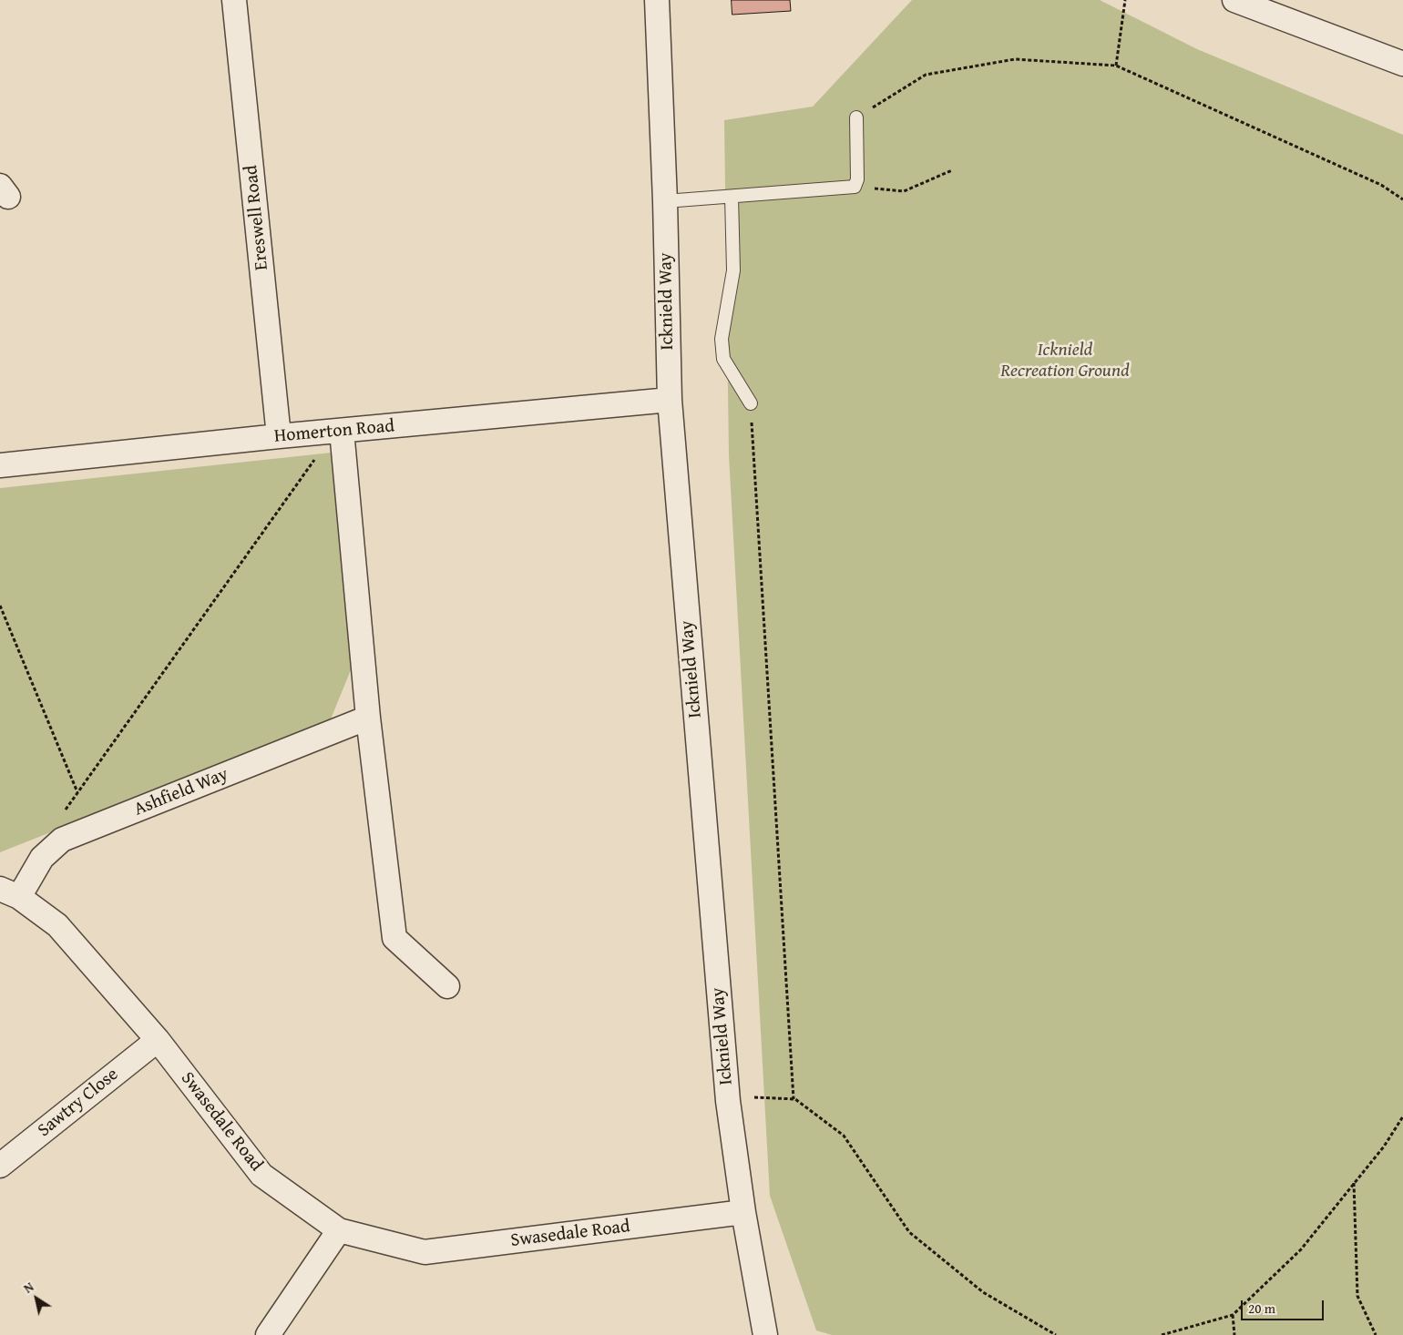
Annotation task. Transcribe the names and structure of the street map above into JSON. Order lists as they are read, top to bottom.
{
  "streets": {
    "street": [
      "Ereswell Road",
      "Icknield Way",
      "Homerton Road",
      "Ashfield Way",
      "Sawtry Close",
      "Swasedale Road"
    ]
  },
  "crossings": [
    ["Ereswell Road", "Homerton Road"],
    ["Icknield Way", "Homerton Road"],
    ["Icknield Way", "Swasedale Road"],
    ["Ashfield Way", "Swasedale Road"],
    ["Sawtry Close", "Swasedale Road"]
  ],
  "parks": ["Icknield Recreation Ground"],
  "scale_bar": "20 m",
  "north": "top left"
}
